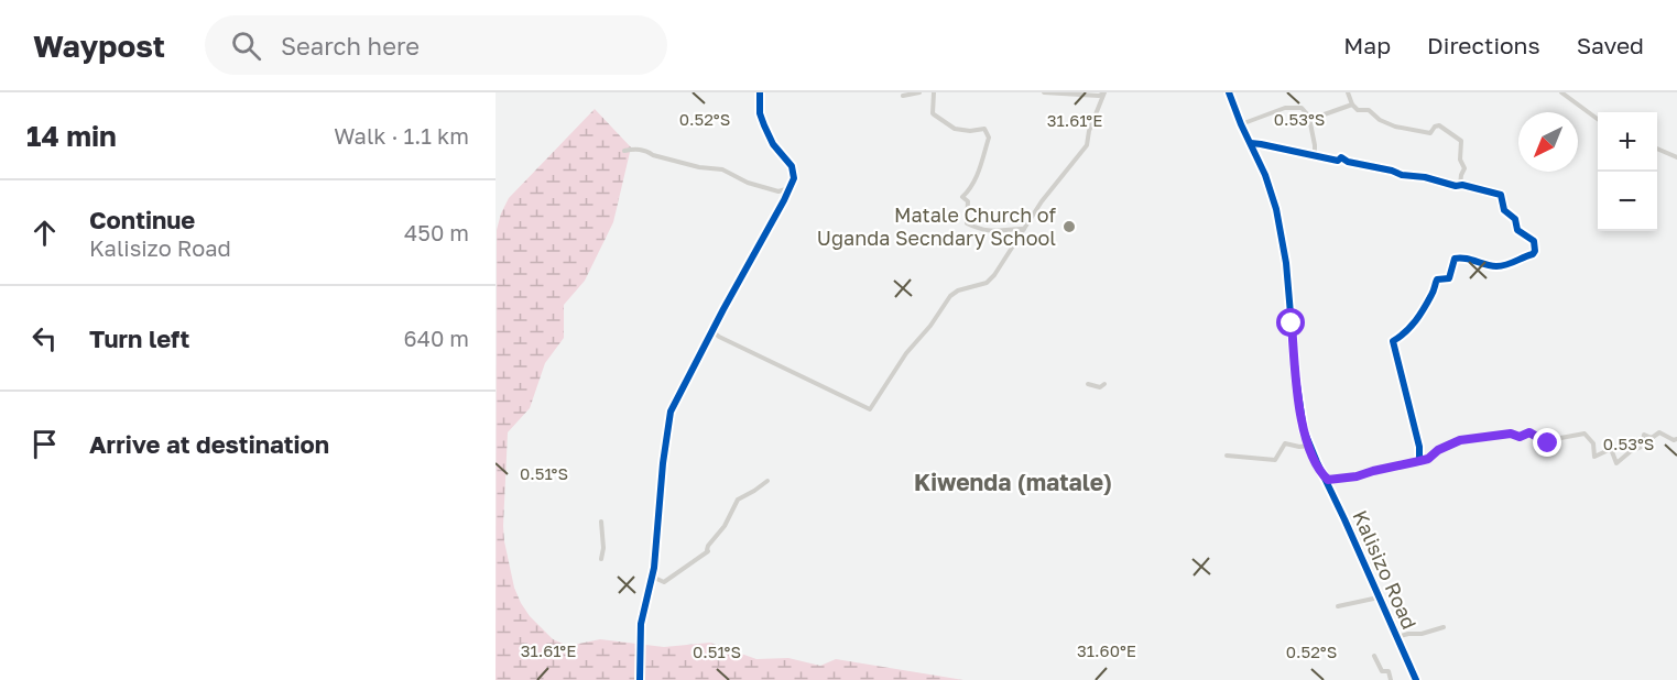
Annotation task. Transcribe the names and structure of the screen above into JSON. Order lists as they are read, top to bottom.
{
  "streets": {
    "street": ["Kalisizo Road"]
  },
  "districts": ["Kiwenda (matale)"],
  "places": ["Matale Church of Uganda Secndary School"],
  "north": "bottom left",
  "page": {
    "header": "Waypost",
    "search": "Search here",
    "nav": ["Map", "Directions", "Saved"],
    "heading": ["14 min", "Walk · 1.1 km"],
    "map_buttons": ["+", "−"],
    "list": [
      ["Continue", "Kalisizo Road", "450 m"],
      ["Turn left", "640 m"],
      "Arrive at destination"
    ]
  },
  "coordinates": [
    "0.53°S",
    "0.52°S",
    "31.61°E",
    "0.51°S",
    "31.60°E"
  ]
}
